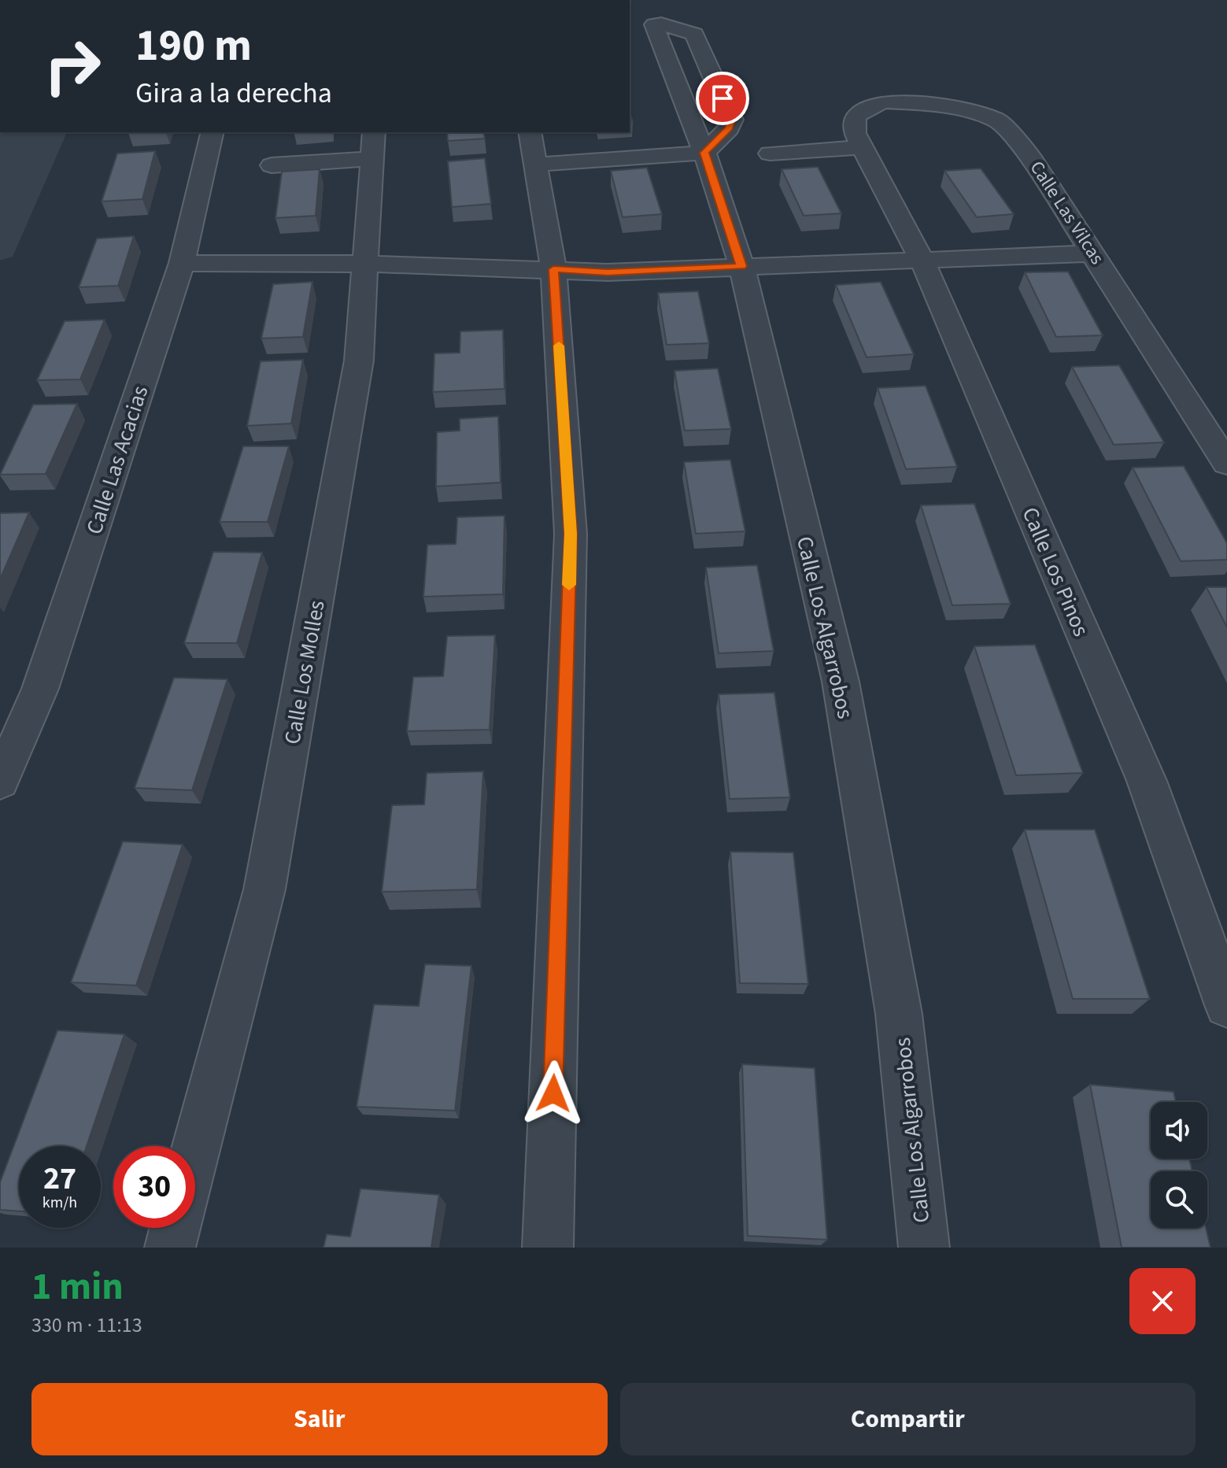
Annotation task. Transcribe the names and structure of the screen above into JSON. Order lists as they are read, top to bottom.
{
  "streets": {
    "street": [
      "Calle Las Vilcas",
      "Calle Las Acacias",
      "Calle Los Pinos",
      "Calle Los Algarrobos",
      "Calle Los Molles"
    ]
  },
  "crossings": [
    ["Calle Las Vilcas", "Calle Los Pinos"]
  ],
  "page": {
    "turn": ["190 m", "Gira a la derecha"],
    "speed": "27 km/h",
    "limit": "30",
    "heading": ["1 min", "330 m · 11:13"],
    "buttons": ["Salir", "Compartir"]
  }
}
